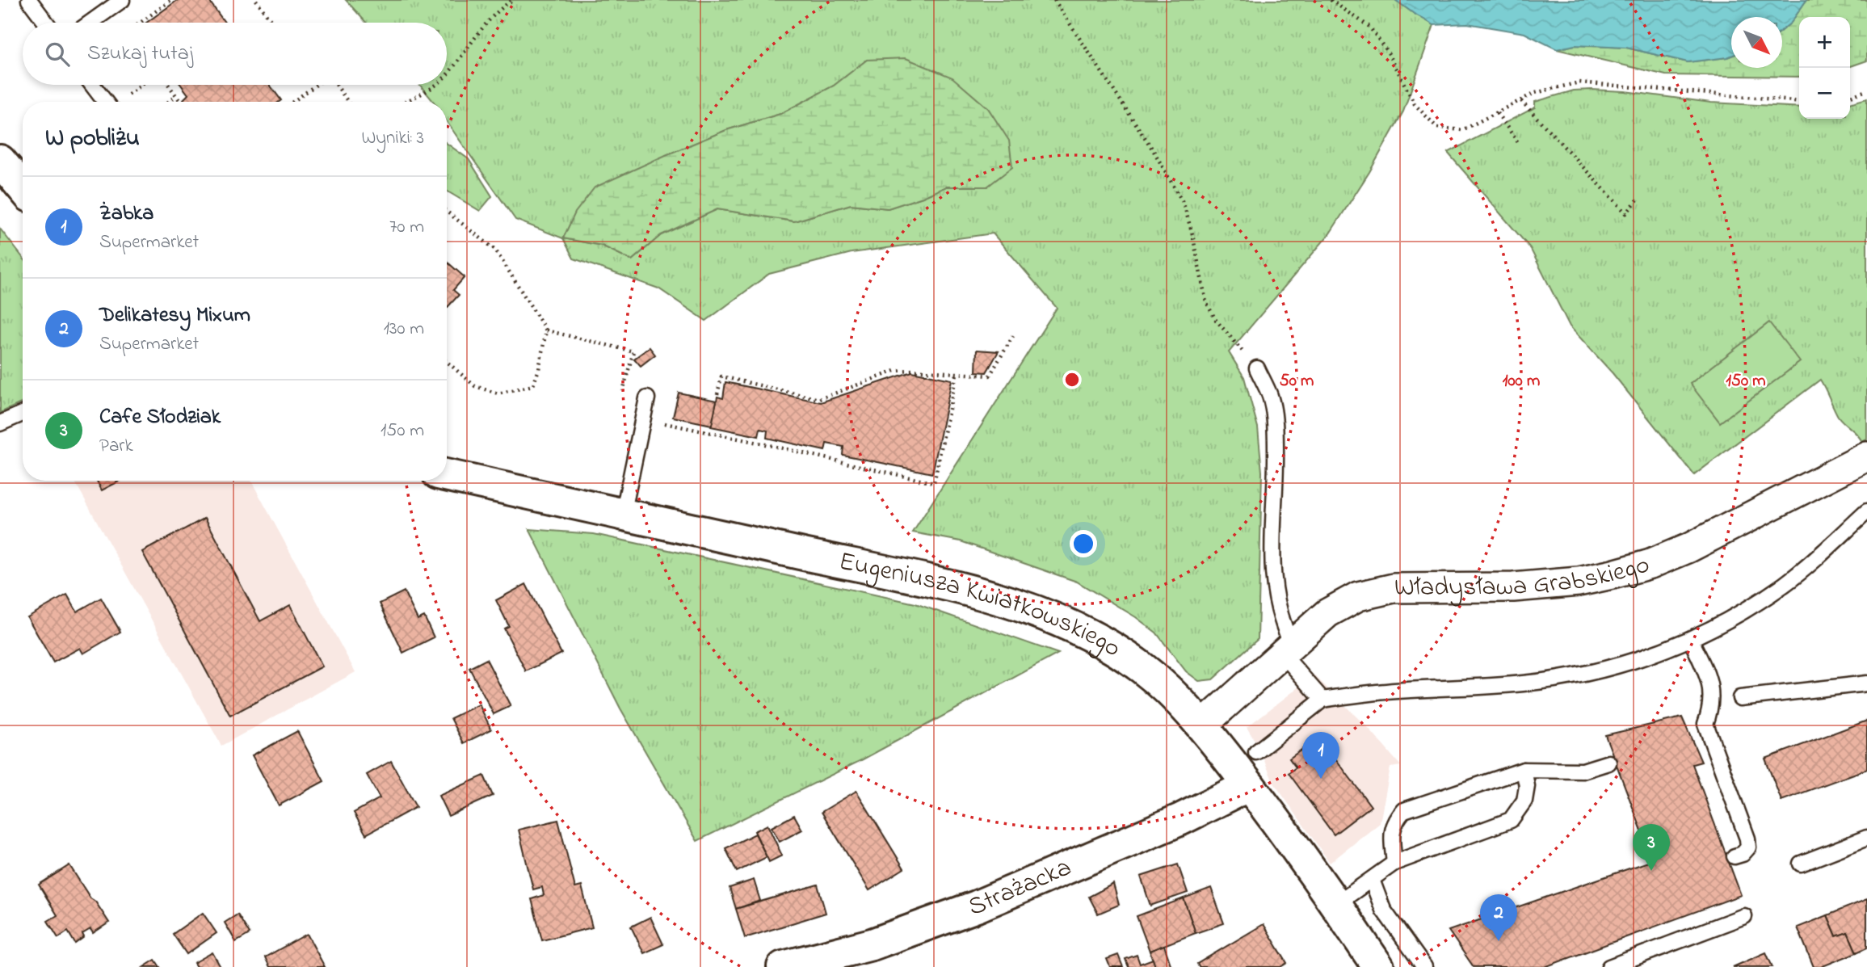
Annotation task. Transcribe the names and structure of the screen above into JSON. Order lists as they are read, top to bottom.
{
  "streets": {
    "street": ["Władysława Grabskiego", "Eugeniusza Kwiatkowskiego", "Strażacka"]
  },
  "crossings": [
    ["Władysława Grabskiego", "Eugeniusza Kwiatkowskiego"],
    ["Eugeniusza Kwiatkowskiego", "Strażacka"]
  ],
  "north": "bottom right",
  "page": {
    "map_buttons": ["+", "−"],
    "search": "Szukaj tutaj",
    "heading": ["W pobliżu", "Wyniki: 3"],
    "list": [
      {
        "mark": "1",
        "name": "Żabka",
        "note": "Supermarket",
        "value": "70 m"
      },
      {
        "mark": "2",
        "name": "Delikatesy Mixum",
        "note": "Supermarket",
        "value": "130 m"
      },
      {
        "mark": "3",
        "name": "Cafe Słodziak",
        "note": "Park",
        "value": "150 m"
      }
    ],
    "pins": ["1", "3", "2"]
  },
  "rings": ["50 m", "100 m", "150 m"]
}
